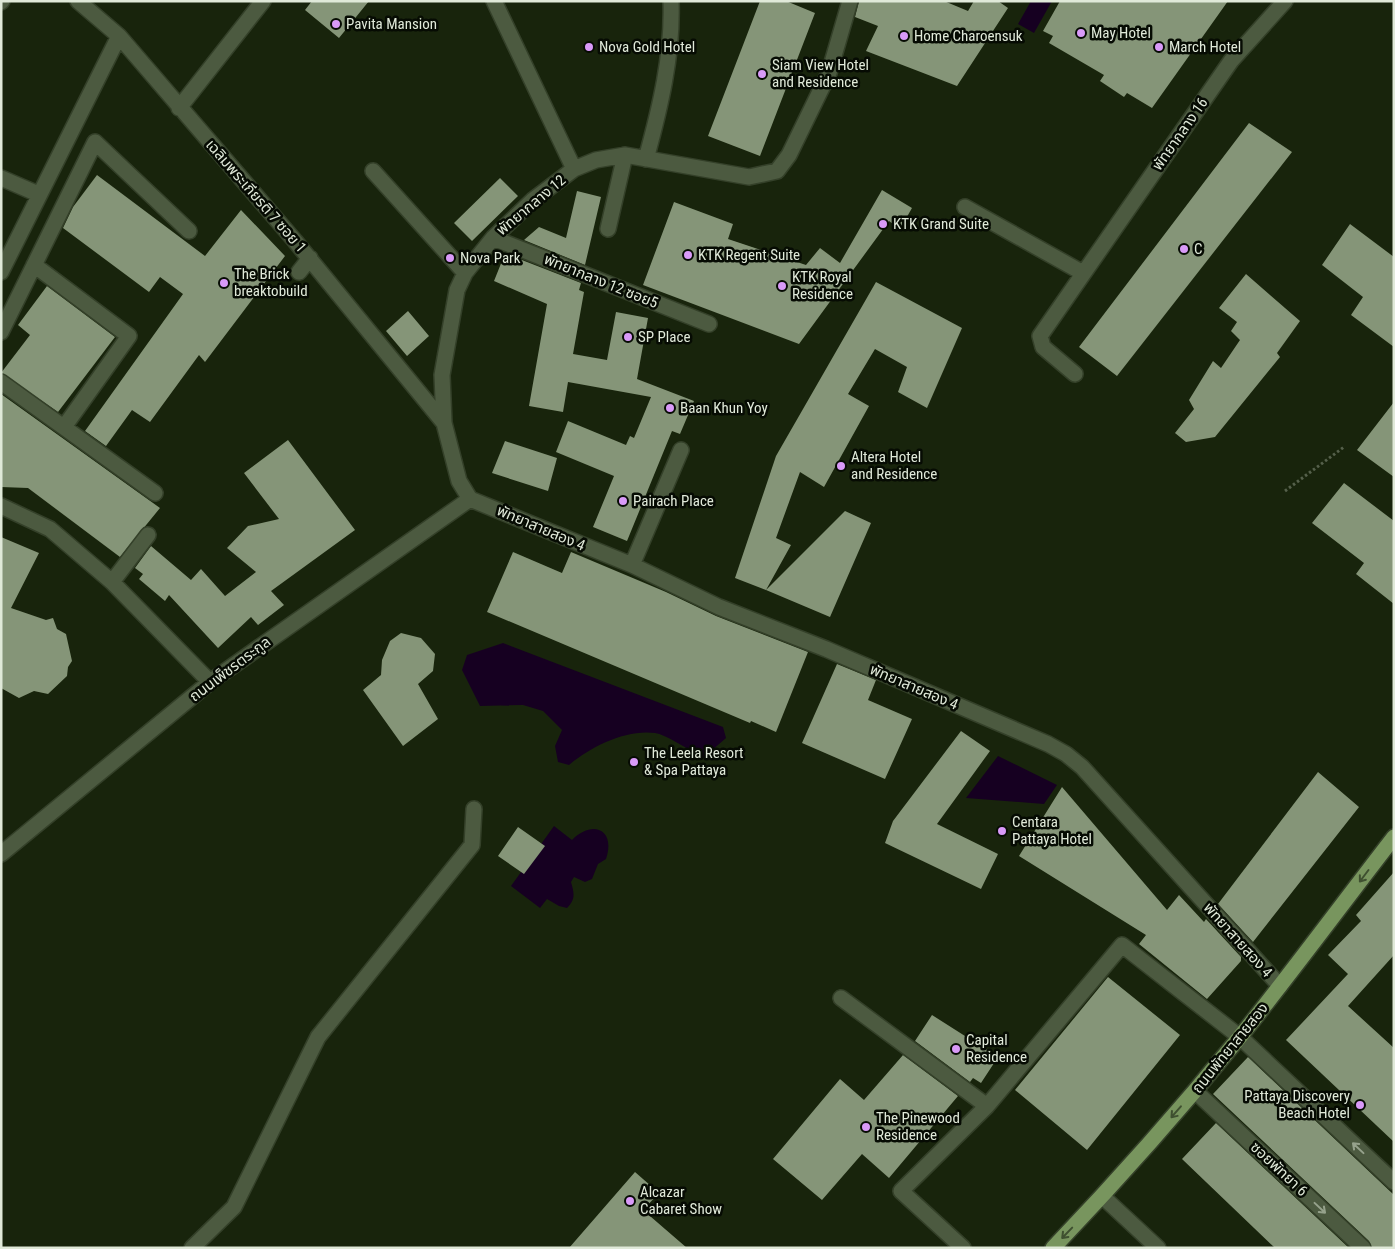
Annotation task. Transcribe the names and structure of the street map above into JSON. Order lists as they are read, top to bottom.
{
  "streets": {
    "main road": ["ถนนพัทยาสายสอง"],
    "street": [
      "พัทยากลาง 16",
      "เฉลิมพระเกียรติ 7 ซอย 1",
      "พัทยากลาง 12",
      "พัทยากลาง 12 ซอย5",
      "พัทยาสายสอง 4",
      "ถนนเพ็ชรตระกูล",
      "ซอยพัทยา 6"
    ]
  },
  "crossings": [
    ["เฉลิมพระเกียรติ 7 ซอย 1", "พัทยากลาง 12"],
    ["พัทยากลาง 12", "พัทยากลาง 12 ซอย5"],
    ["พัทยากลาง 12", "พัทยาสายสอง 4"],
    ["พัทยากลาง 12", "ถนนเพ็ชรตระกูล"],
    ["พัทยาสายสอง 4", "ถนนเพ็ชรตระกูล"],
    ["พัทยาสายสอง 4", "ถนนพัทยาสายสอง"],
    ["ถนนพัทยาสายสอง", "ซอยพัทยา 6"]
  ],
  "one_way": ["ถนนพัทยาสายสอง"],
  "places": [
    "Pavita Mansion",
    "May Hotel",
    "Home Charoensuk",
    "Nova Gold Hotel",
    "March Hotel",
    "Siam View Hotel and Residence",
    "KTK Grand Suite",
    "C",
    "KTK Regent Suite",
    "Nova Park",
    "The Brick breaktobuild",
    "KTK Royal Residence",
    "SP Place",
    "Baan Khun Yoy",
    "Altera Hotel and Residence",
    "Pairach Place",
    "The Leela Resort & Spa Pattaya",
    "Centara Pattaya Hotel",
    "Capital Residence",
    "Pattaya Discovery Beach Hotel",
    "The Pinewood Residence",
    "Alcazar Cabaret Show"
  ]
}
